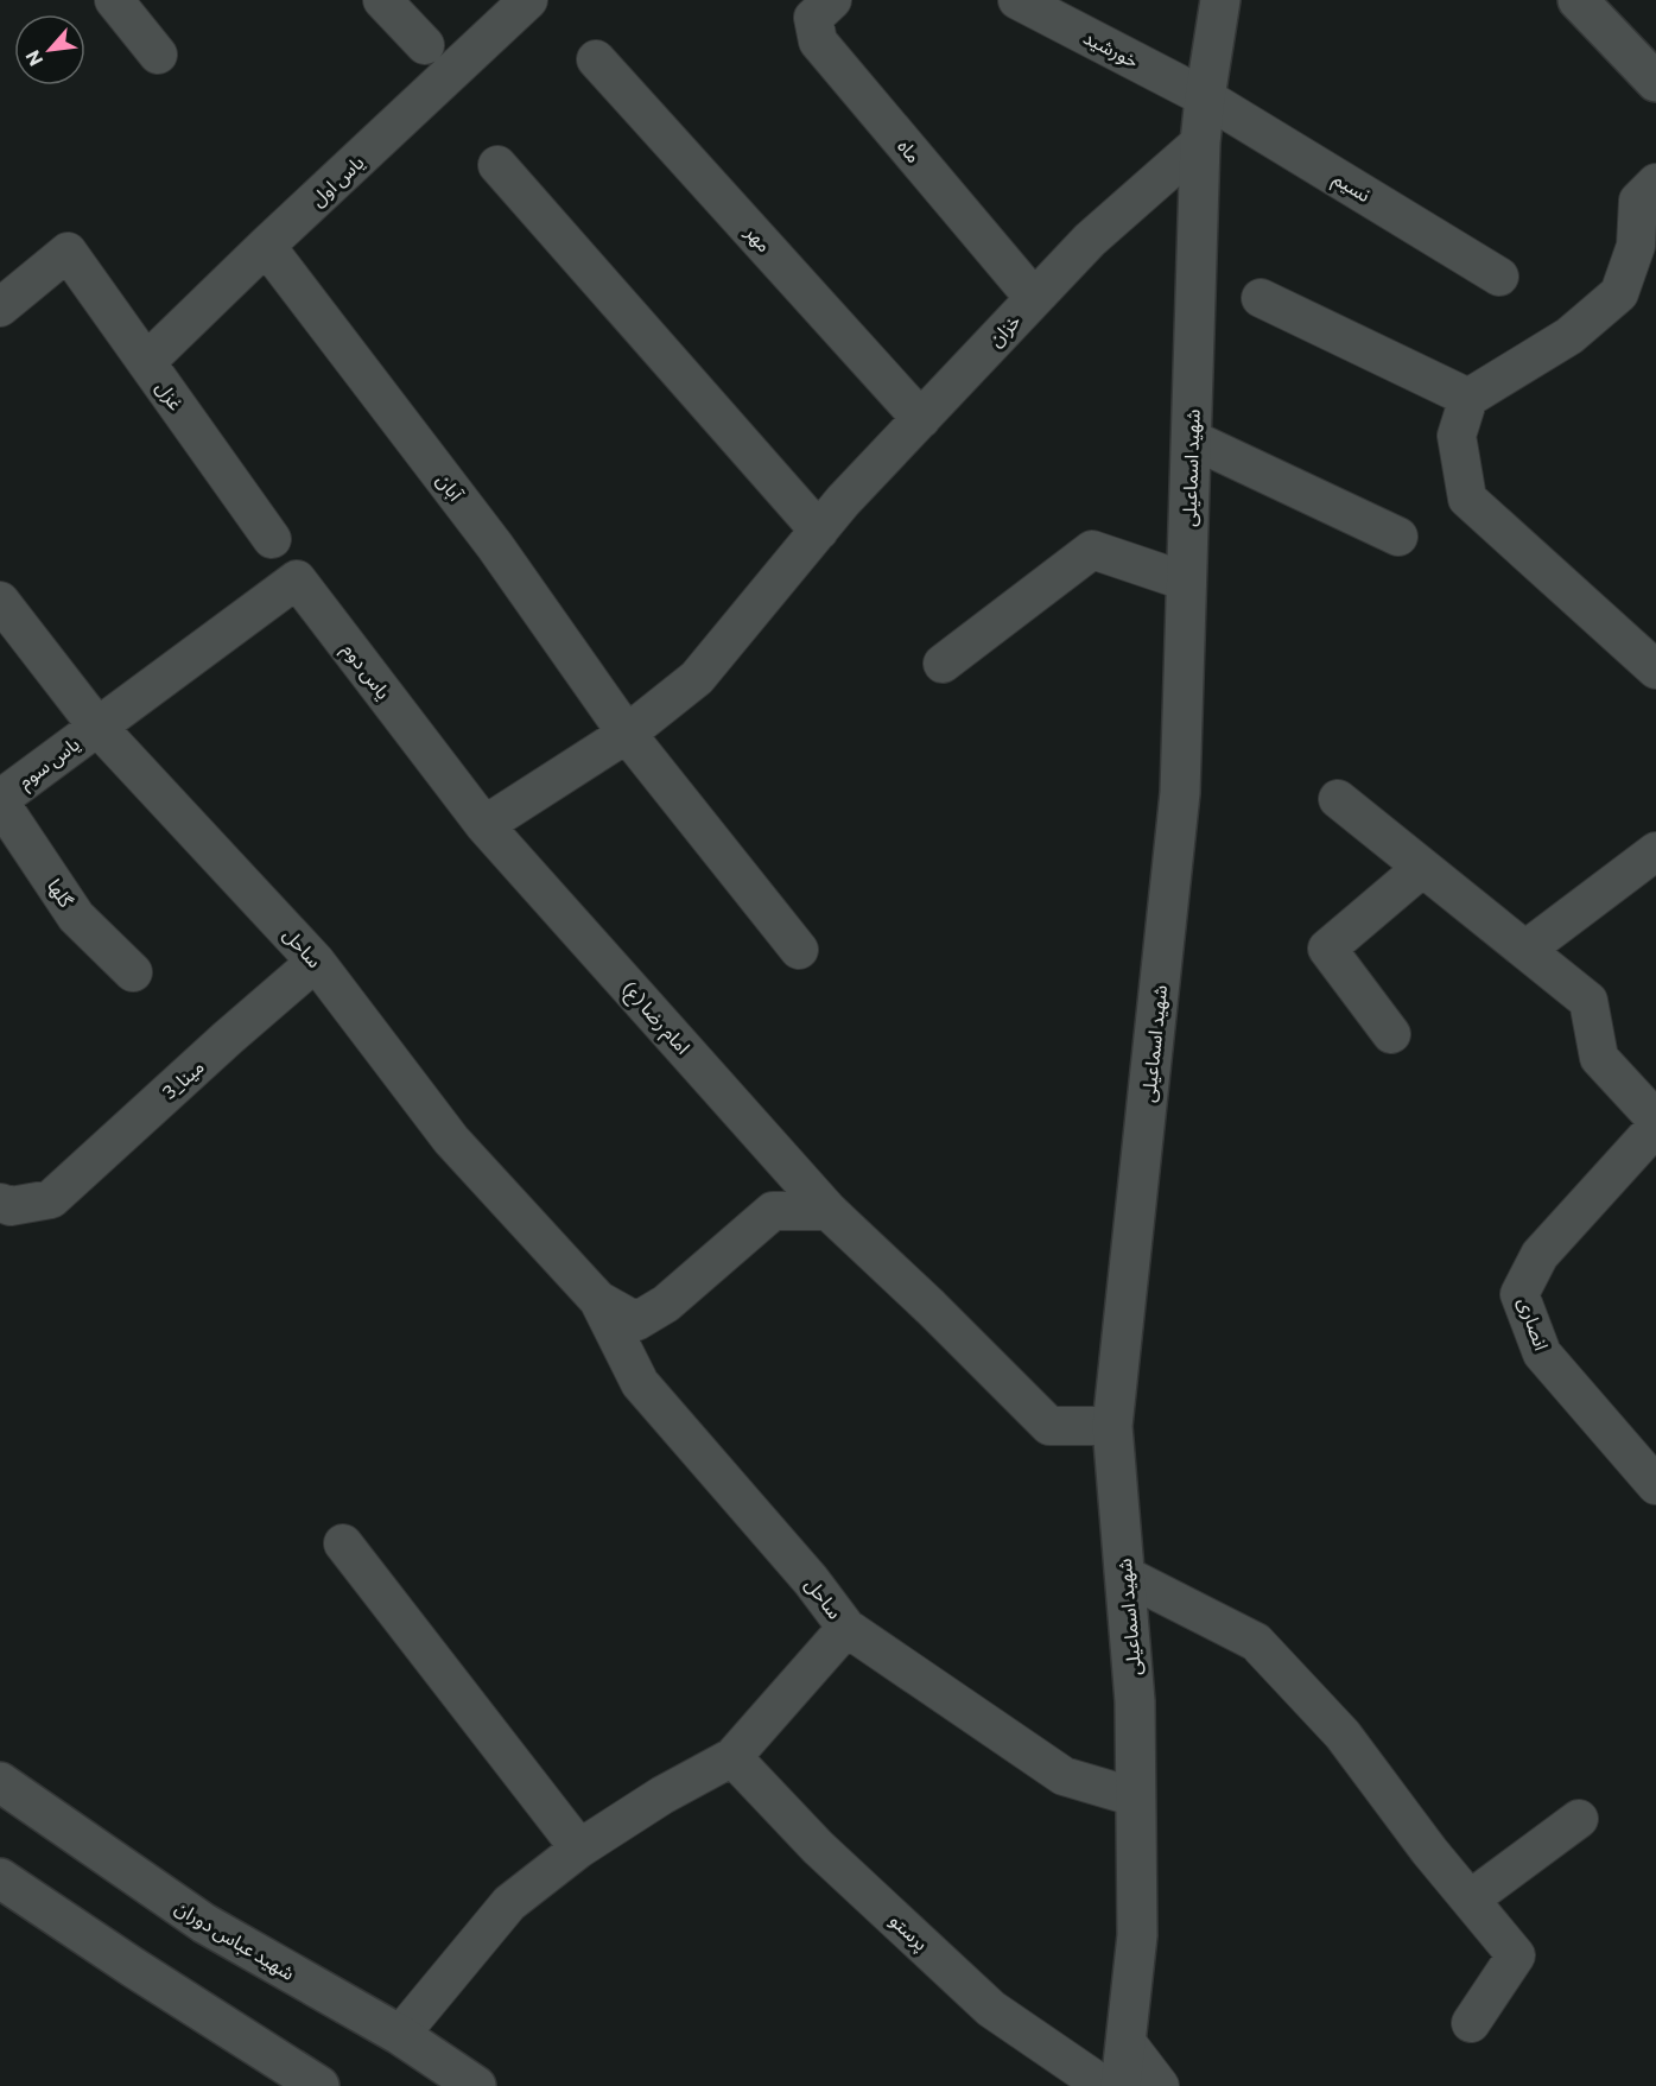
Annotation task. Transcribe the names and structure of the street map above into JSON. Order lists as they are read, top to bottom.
{
  "streets": {
    "street": [
      "خورشید",
      "ماه",
      "یاس اول",
      "نسیم",
      "مهر",
      "خزان",
      "غزل",
      "شهید اسماعیلی",
      "آبان",
      "یاس دوم",
      "یاس سوم",
      "گلها",
      "ساحل",
      "امام رضا (ع)",
      "مینا_3",
      "انصاری",
      "پرستو",
      "شهید عباس دوران"
    ]
  },
  "crossings": [
    ["خورشید", "نسیم"],
    ["خورشید", "شهید اسماعیلی"],
    ["ماه", "خزان"],
    ["یاس اول", "غزل"],
    ["یاس اول", "آبان"],
    ["نسیم", "شهید اسماعیلی"],
    ["مهر", "خزان"],
    ["خزان", "شهید اسماعیلی"],
    ["خزان", "آبان"],
    ["شهید اسماعیلی", "ساحل"],
    ["یاس دوم", "یاس سوم"],
    ["یاس دوم", "ساحل"],
    ["یاس دوم", "امام رضا (ع)"],
    ["یاس سوم", "گلها"],
    ["یاس سوم", "ساحل"],
    ["ساحل", "امام رضا (ع)"],
    ["ساحل", "مینا_3"]
  ],
  "north": "bottom left"
}
